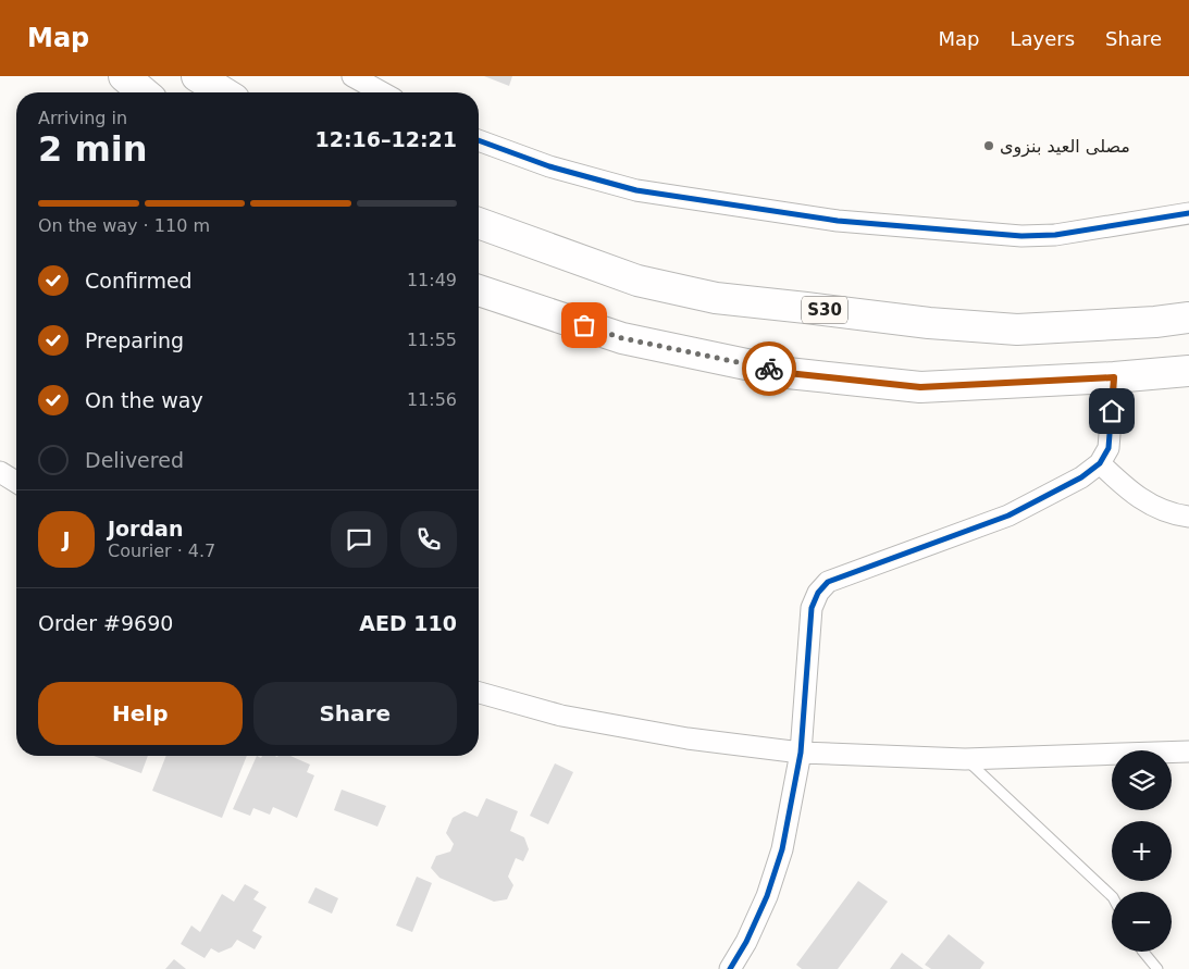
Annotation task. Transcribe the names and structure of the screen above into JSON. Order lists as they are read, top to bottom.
{
  "streets": {
    "main road": ["S30"]
  },
  "places": ["مصلى العيد بنزوى"],
  "page": {
    "header": "Map",
    "nav": ["Map", "Layers", "Share"],
    "heading": ["2 min", "Arriving in", "12:16–12:21"],
    "panel": [
      "Jordan",
      "Courier · 4.7",
      "Order #9690",
      "AED 110"
    ],
    "bar": "On the way · 110 m",
    "list": [
      ["Confirmed", "11:49"],
      ["Preparing", "11:55"],
      ["On the way", "11:56"],
      "Delivered"
    ],
    "round": "J",
    "buttons": ["Help", "Share"],
    "map_buttons": ["+", "−"]
  }
}
